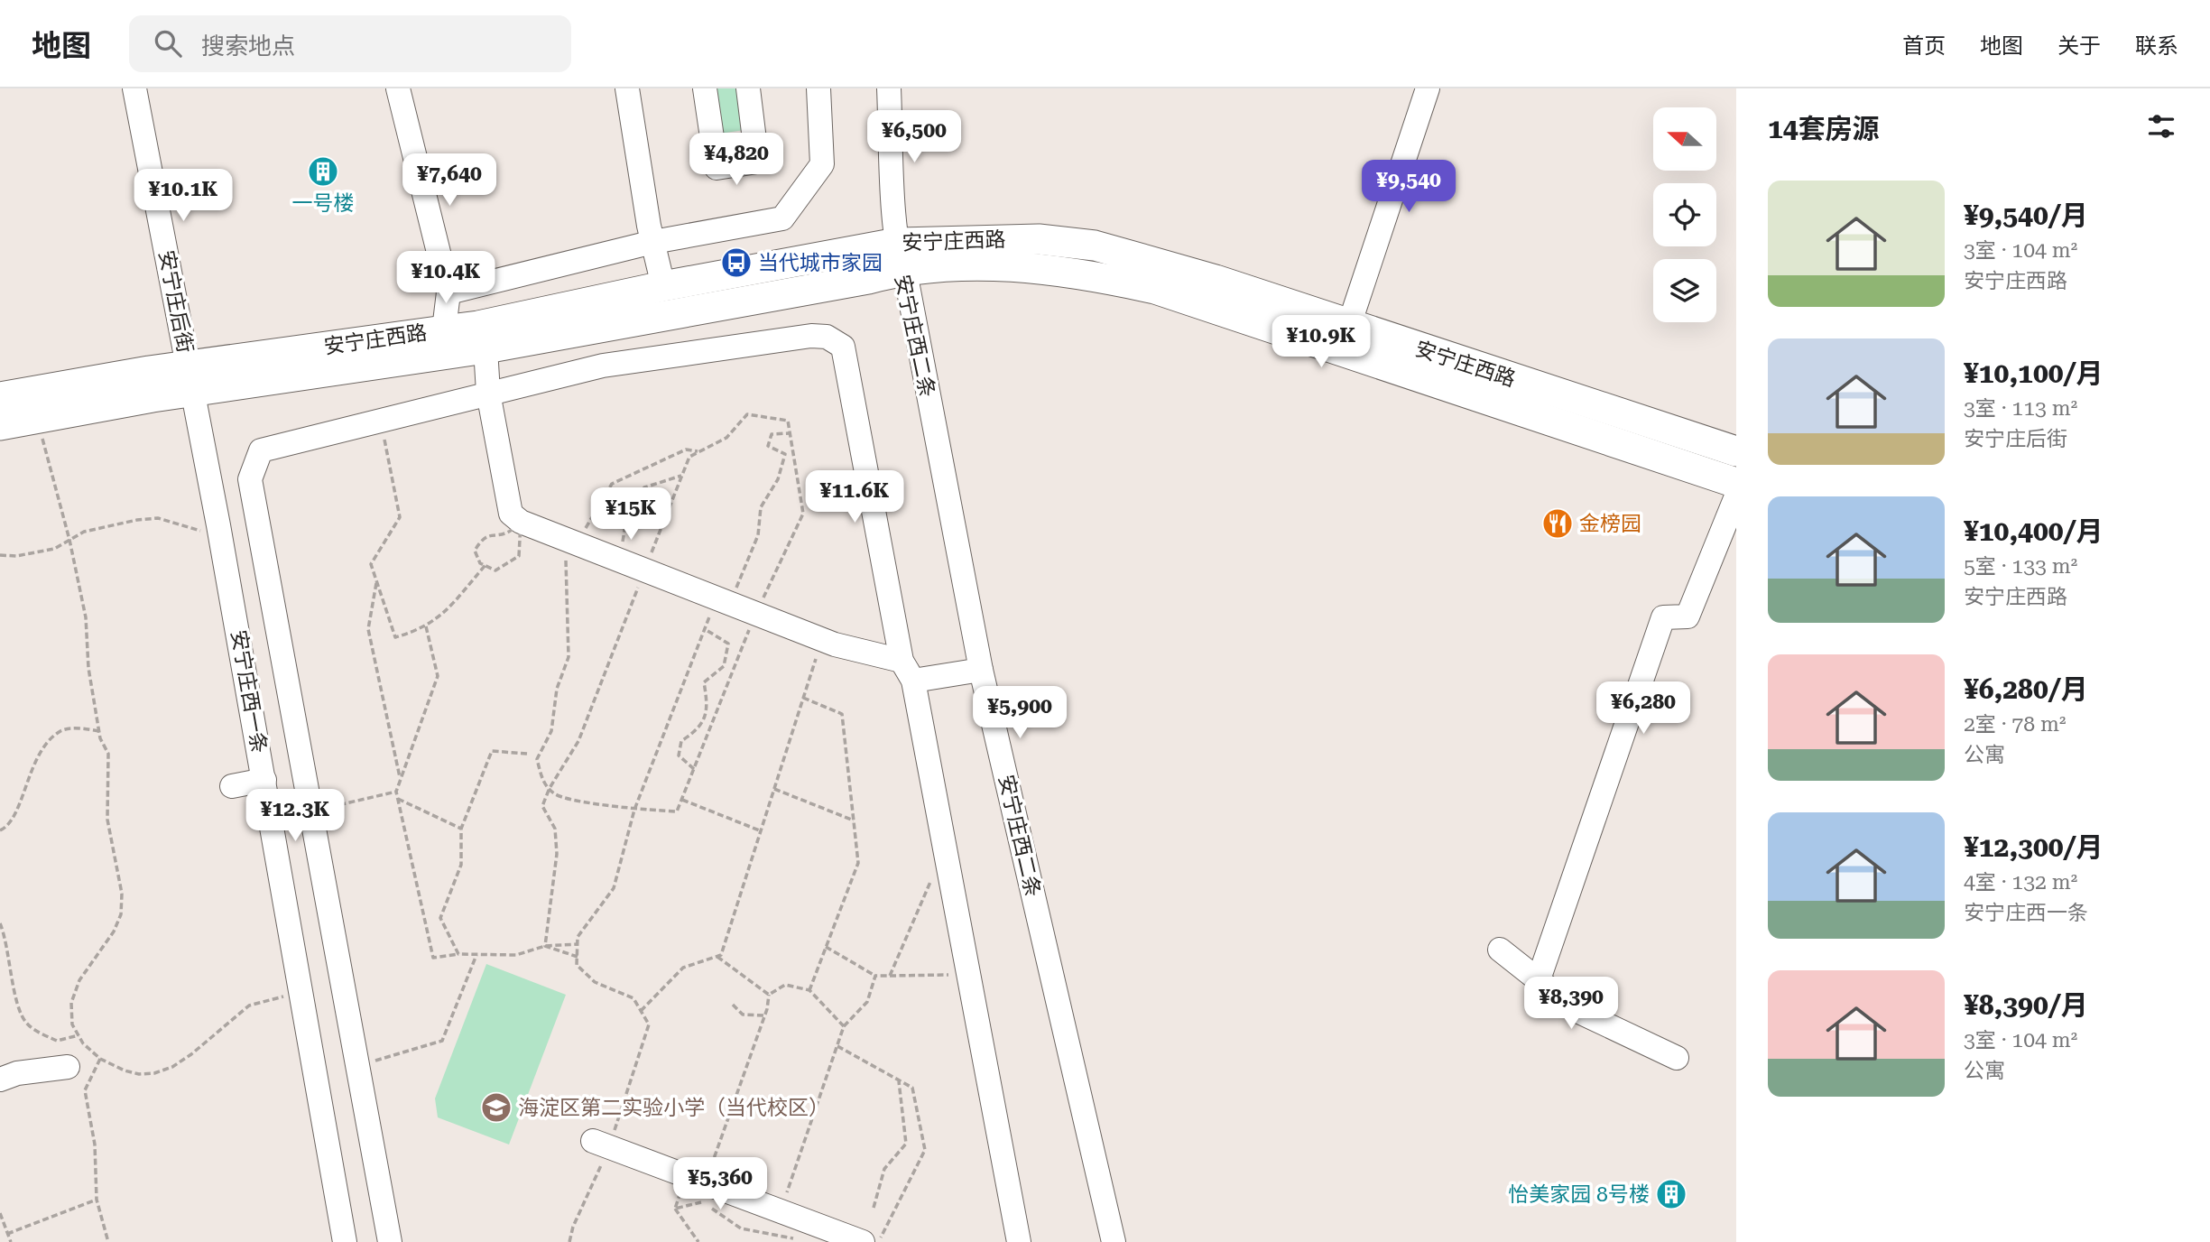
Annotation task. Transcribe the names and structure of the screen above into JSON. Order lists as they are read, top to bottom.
{
  "streets": {
    "main road": ["安宁庄西路"],
    "street": ["安宁庄后街", "安宁庄西二条", "安宁庄西一条"]
  },
  "crossings": [
    ["安宁庄西路", "安宁庄后街"],
    ["安宁庄西路", "安宁庄西二条"],
    ["安宁庄西路", "安宁庄西一条"],
    ["安宁庄后街", "安宁庄西一条"]
  ],
  "places": {
    "building": ["一号楼", "怡美家园 8号楼"],
    "bus stop": ["当代城市家园"],
    "restaurant": ["金榜园"],
    "school or university": ["海淀区第二实验小学（当代校区）"]
  },
  "north": "left",
  "page": {
    "header": "地图",
    "search": "搜索地点",
    "nav": [
      "首页",
      "地图",
      "关于",
      "联系"
    ],
    "heading": "14套房源",
    "price": [
      "¥6,500",
      "¥4,820",
      "¥7,640",
      "¥9,540",
      "¥10.1K",
      "¥10.4K",
      "¥10.9K",
      "¥11.6K",
      "¥15K",
      "¥6,280",
      "¥5,900",
      "¥12.3K",
      "¥8,390",
      "¥5,360"
    ],
    "list": [
      {
        "name": "¥9,540/月",
        "note": "3室 · 104 m² · 安宁庄西路"
      },
      {
        "name": "¥10,100/月",
        "note": "3室 · 113 m² · 安宁庄后街"
      },
      {
        "name": "¥10,400/月",
        "note": "5室 · 133 m² · 安宁庄西路"
      },
      {
        "name": "¥6,280/月",
        "note": "2室 · 78 m² · 公寓"
      },
      {
        "name": "¥12,300/月",
        "note": "4室 · 132 m² · 安宁庄西一条"
      },
      {
        "name": "¥8,390/月",
        "note": "3室 · 104 m² · 公寓"
      }
    ]
  }
}
